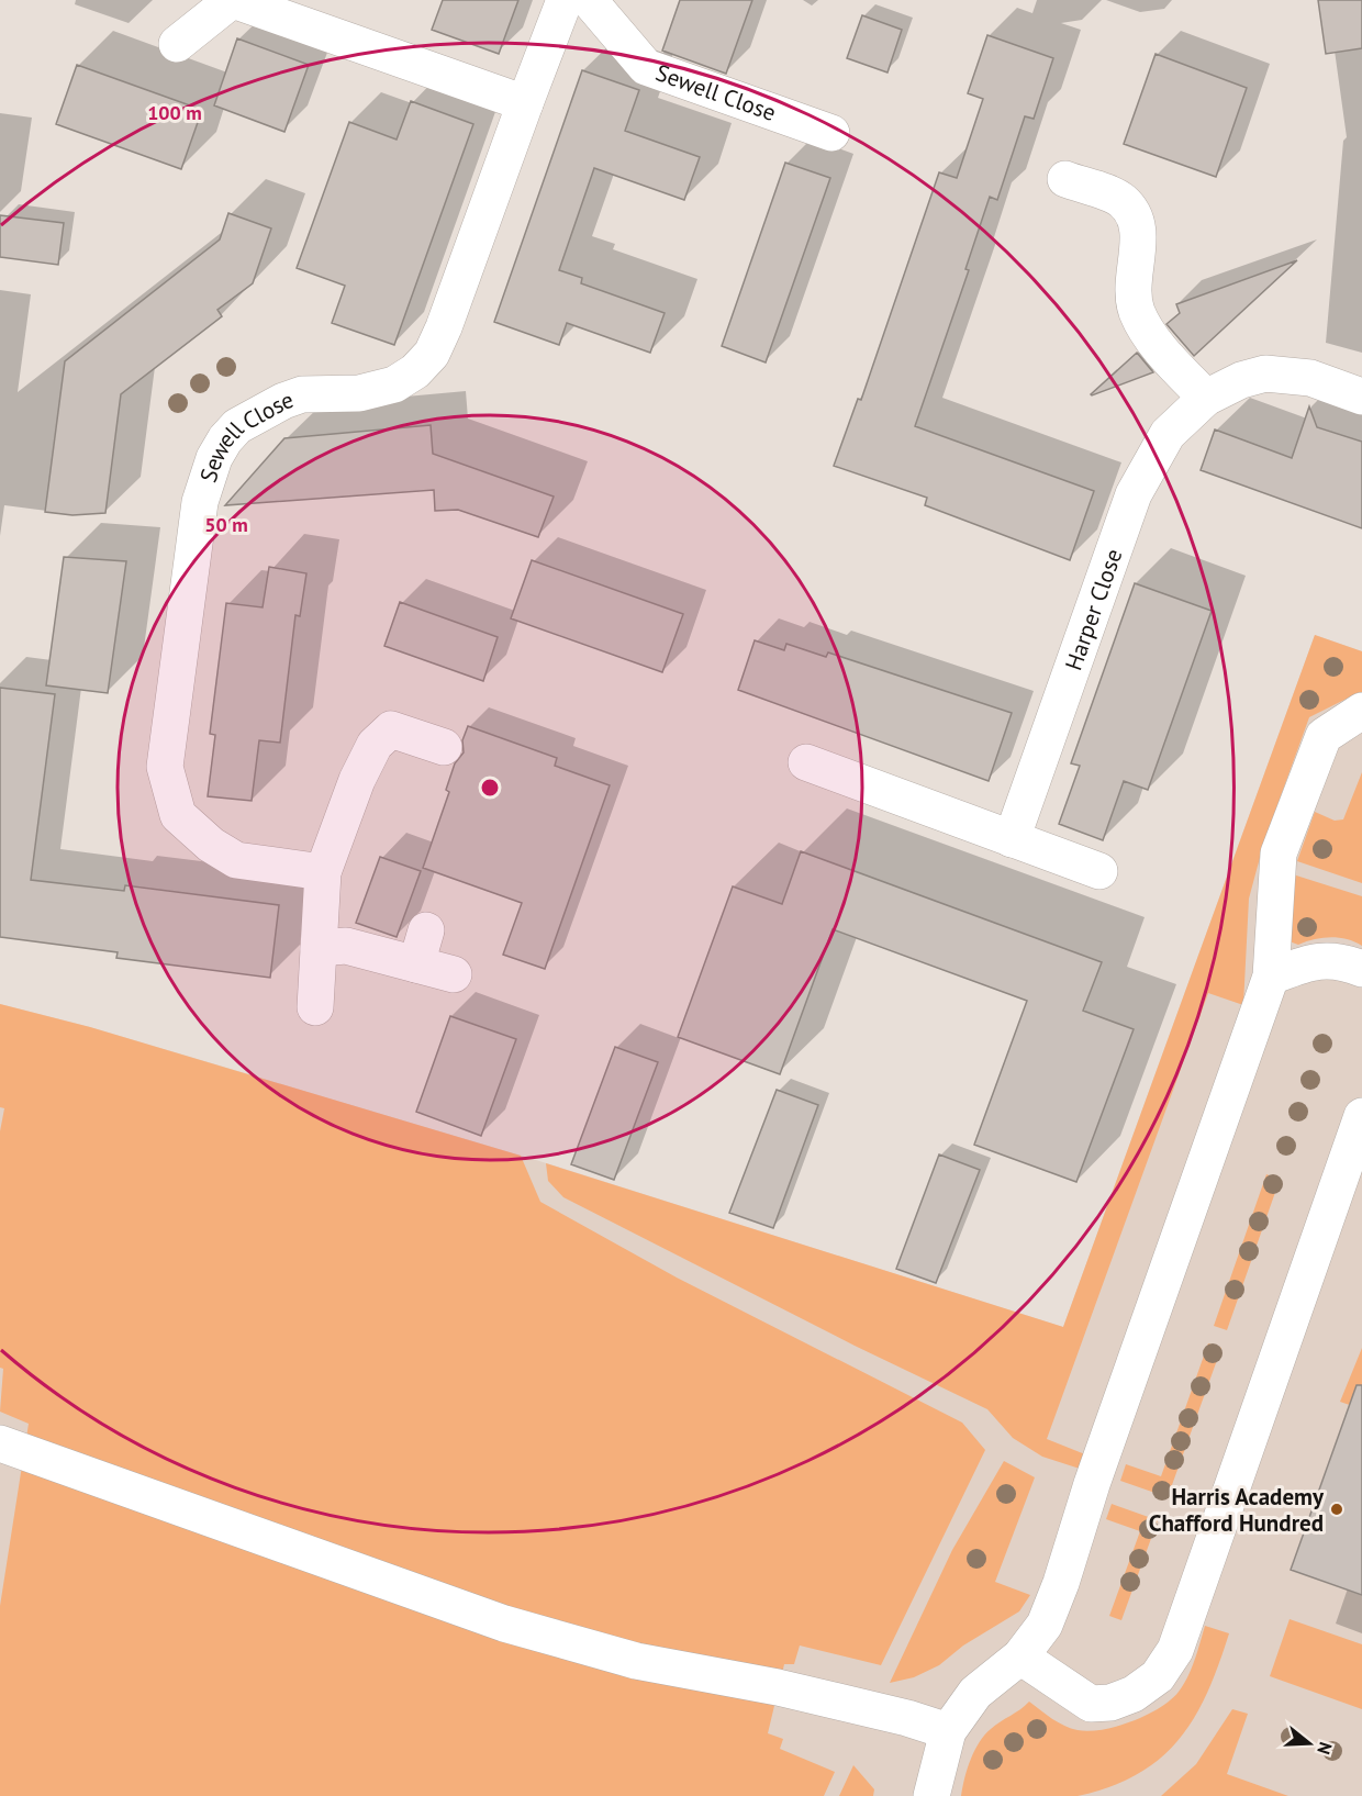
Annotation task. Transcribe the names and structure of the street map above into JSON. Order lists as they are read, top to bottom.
{
  "streets": {
    "street": ["Sewell Close", "Harper Close"]
  },
  "places": ["Harris Academy Chafford Hundred"],
  "north": "right",
  "rings": ["100 m", "50 m"]
}
